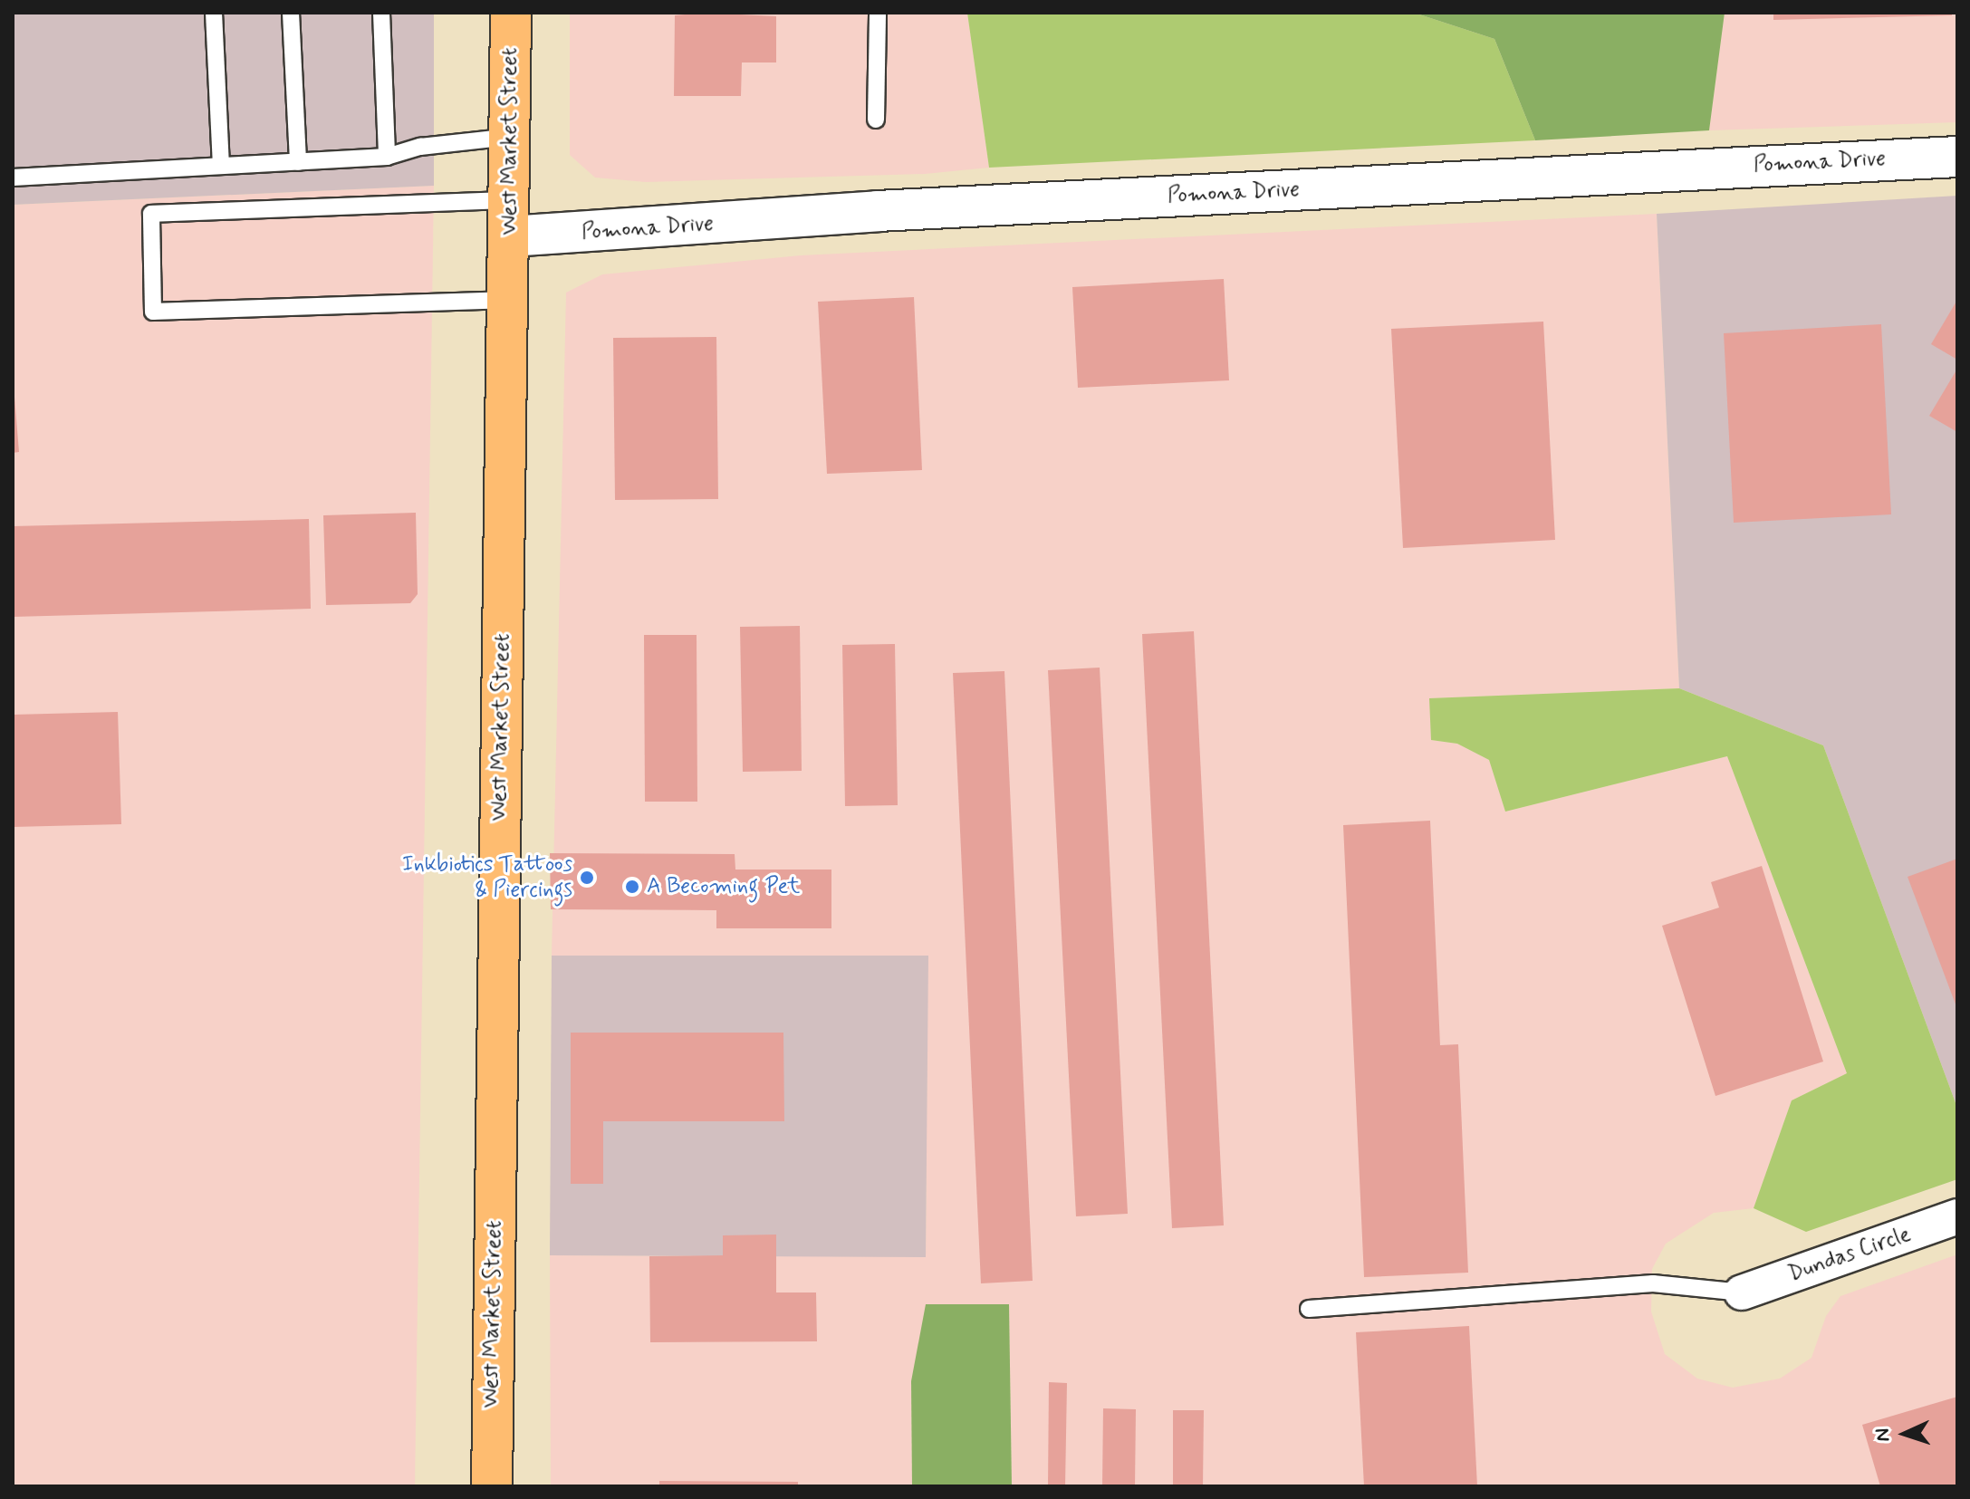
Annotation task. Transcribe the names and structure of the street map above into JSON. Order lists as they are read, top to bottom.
{
  "streets": {
    "main road": ["West Market Street"],
    "street": ["Pomona Drive", "Dundas Circle"]
  },
  "crossings": [
    ["West Market Street", "Pomona Drive"]
  ],
  "places": ["Inkbiotics Tattoos & Piercings", "A Becoming Pet"],
  "north": "left"
}
